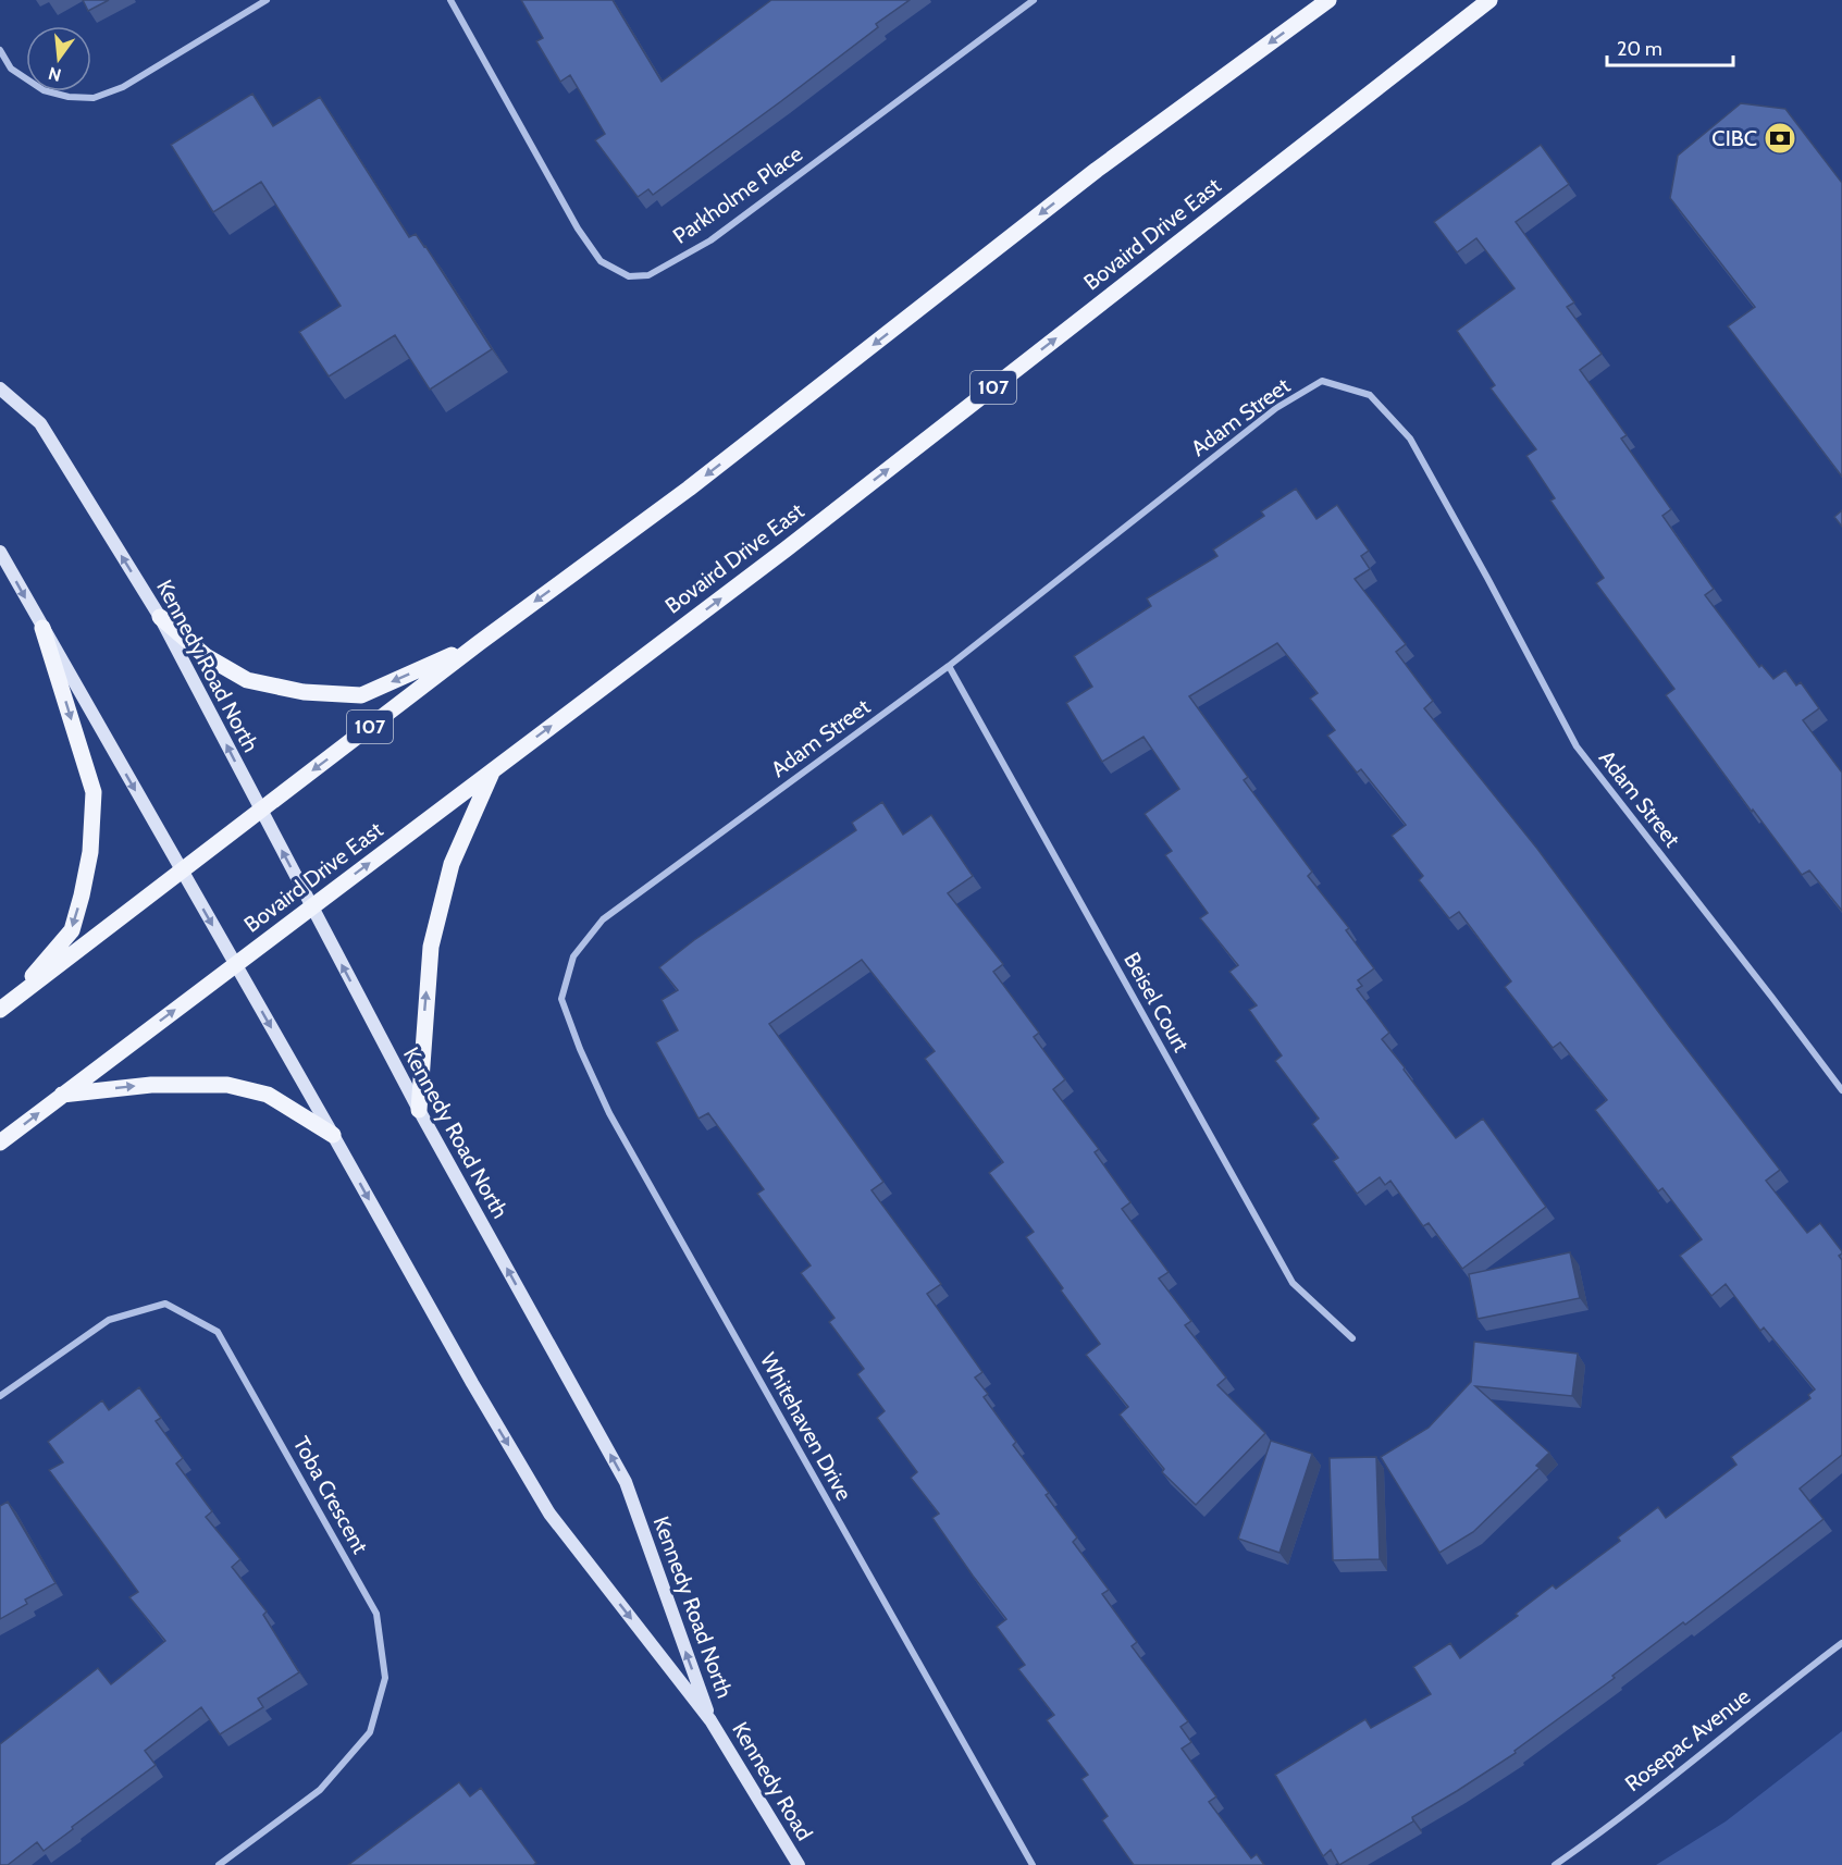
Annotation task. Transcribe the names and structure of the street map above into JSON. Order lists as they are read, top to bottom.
{
  "streets": {
    "main road": [
      "Bovaird Drive East",
      "107",
      "Kennedy Road North",
      "Kennedy Road"
    ],
    "street": [
      "Parkholme Place",
      "Adam Street",
      "Beisel Court",
      "Whitehaven Drive",
      "Toba Crescent",
      "Rosepac Avenue"
    ]
  },
  "crossings": [
    ["Bovaird Drive East", "Kennedy Road North"],
    ["107", "Kennedy Road North"],
    ["Adam Street", "Beisel Court"],
    ["Adam Street", "Whitehaven Drive"],
    ["Kennedy Road North", "Kennedy Road"]
  ],
  "places": {
    "bank": ["CIBC"]
  },
  "scale_bar": "20 m",
  "north": "bottom"
}
